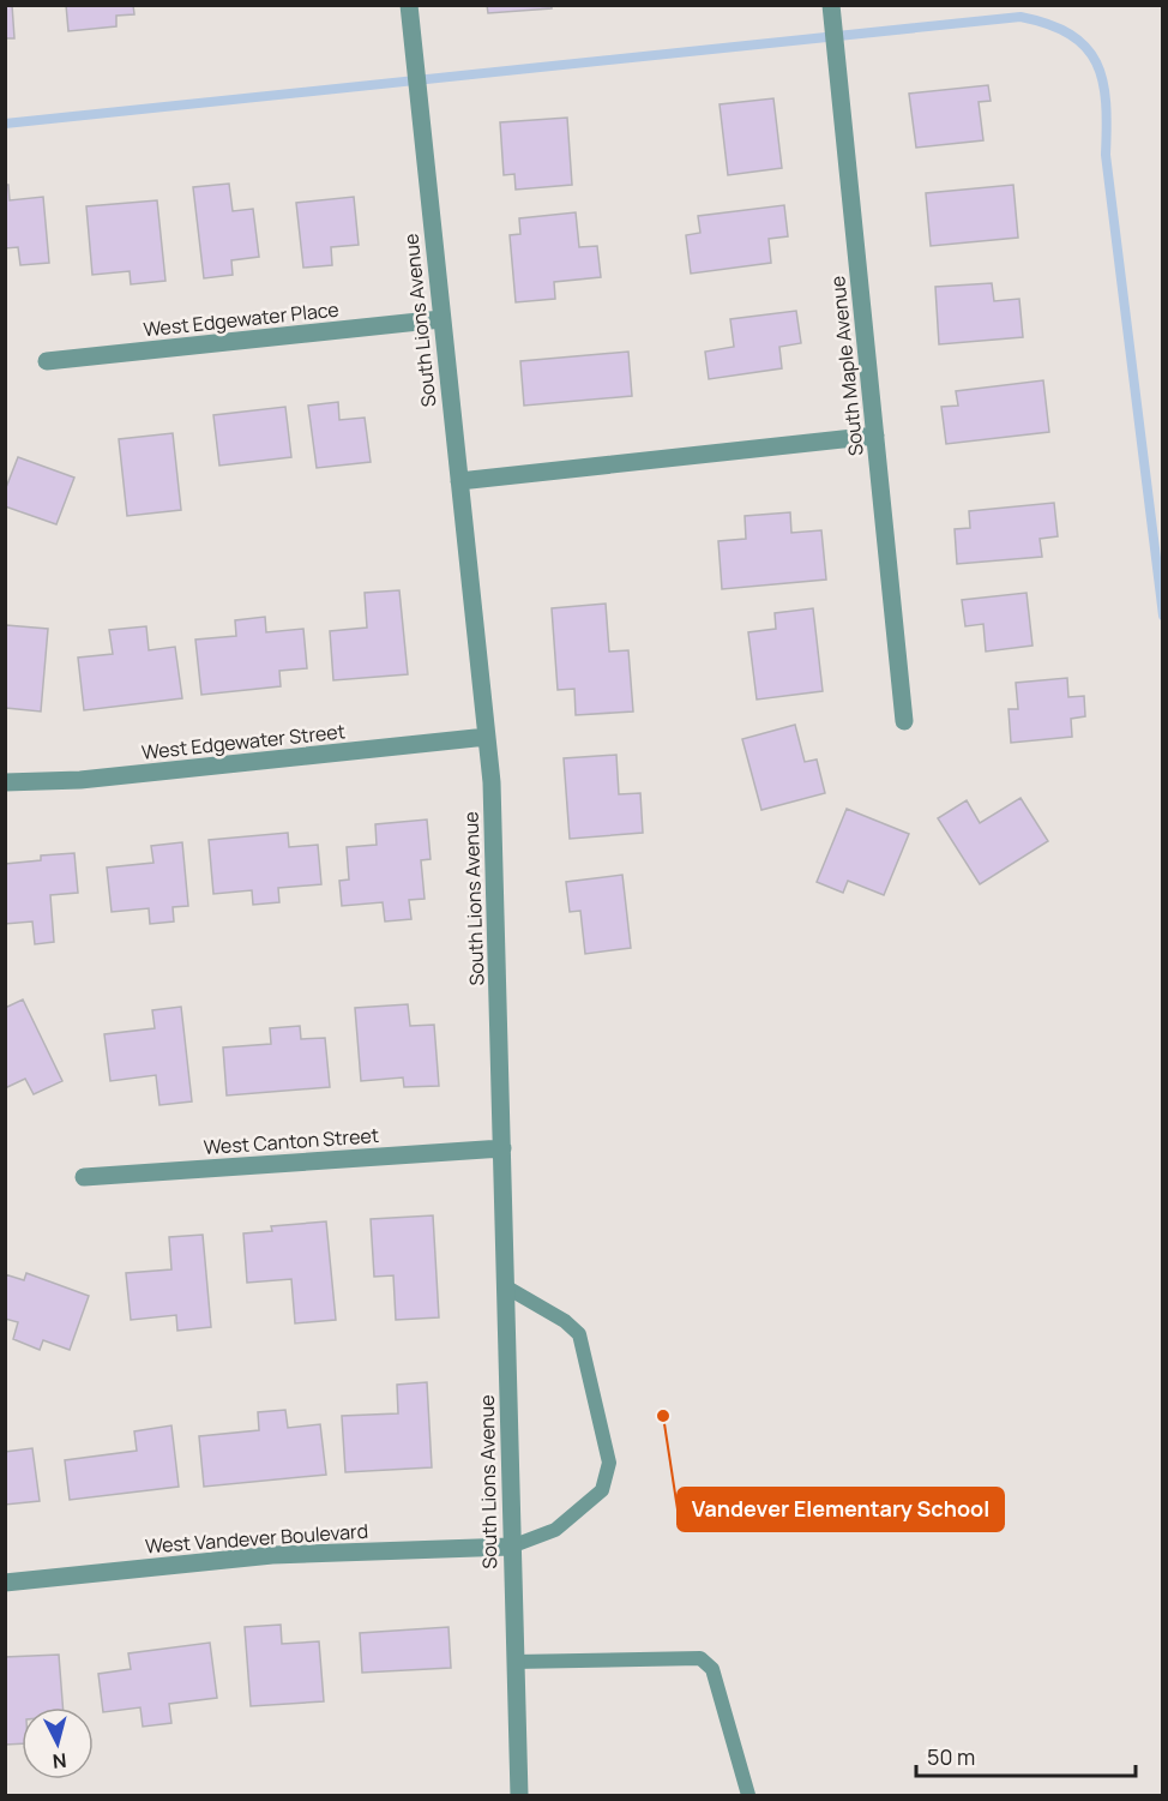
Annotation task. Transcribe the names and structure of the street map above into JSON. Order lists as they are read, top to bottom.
{
  "streets": {
    "street": [
      "West Edgewater Place",
      "South Lions Avenue",
      "South Maple Avenue",
      "West Edgewater Street",
      "West Canton Street",
      "West Vandever Boulevard"
    ]
  },
  "crossings": [
    ["West Edgewater Place", "South Lions Avenue"],
    ["South Lions Avenue", "West Edgewater Street"],
    ["South Lions Avenue", "West Canton Street"],
    ["South Lions Avenue", "West Vandever Boulevard"]
  ],
  "places": ["Vandever Elementary School"],
  "scale_bar": "50 m",
  "north": "bottom"
}
